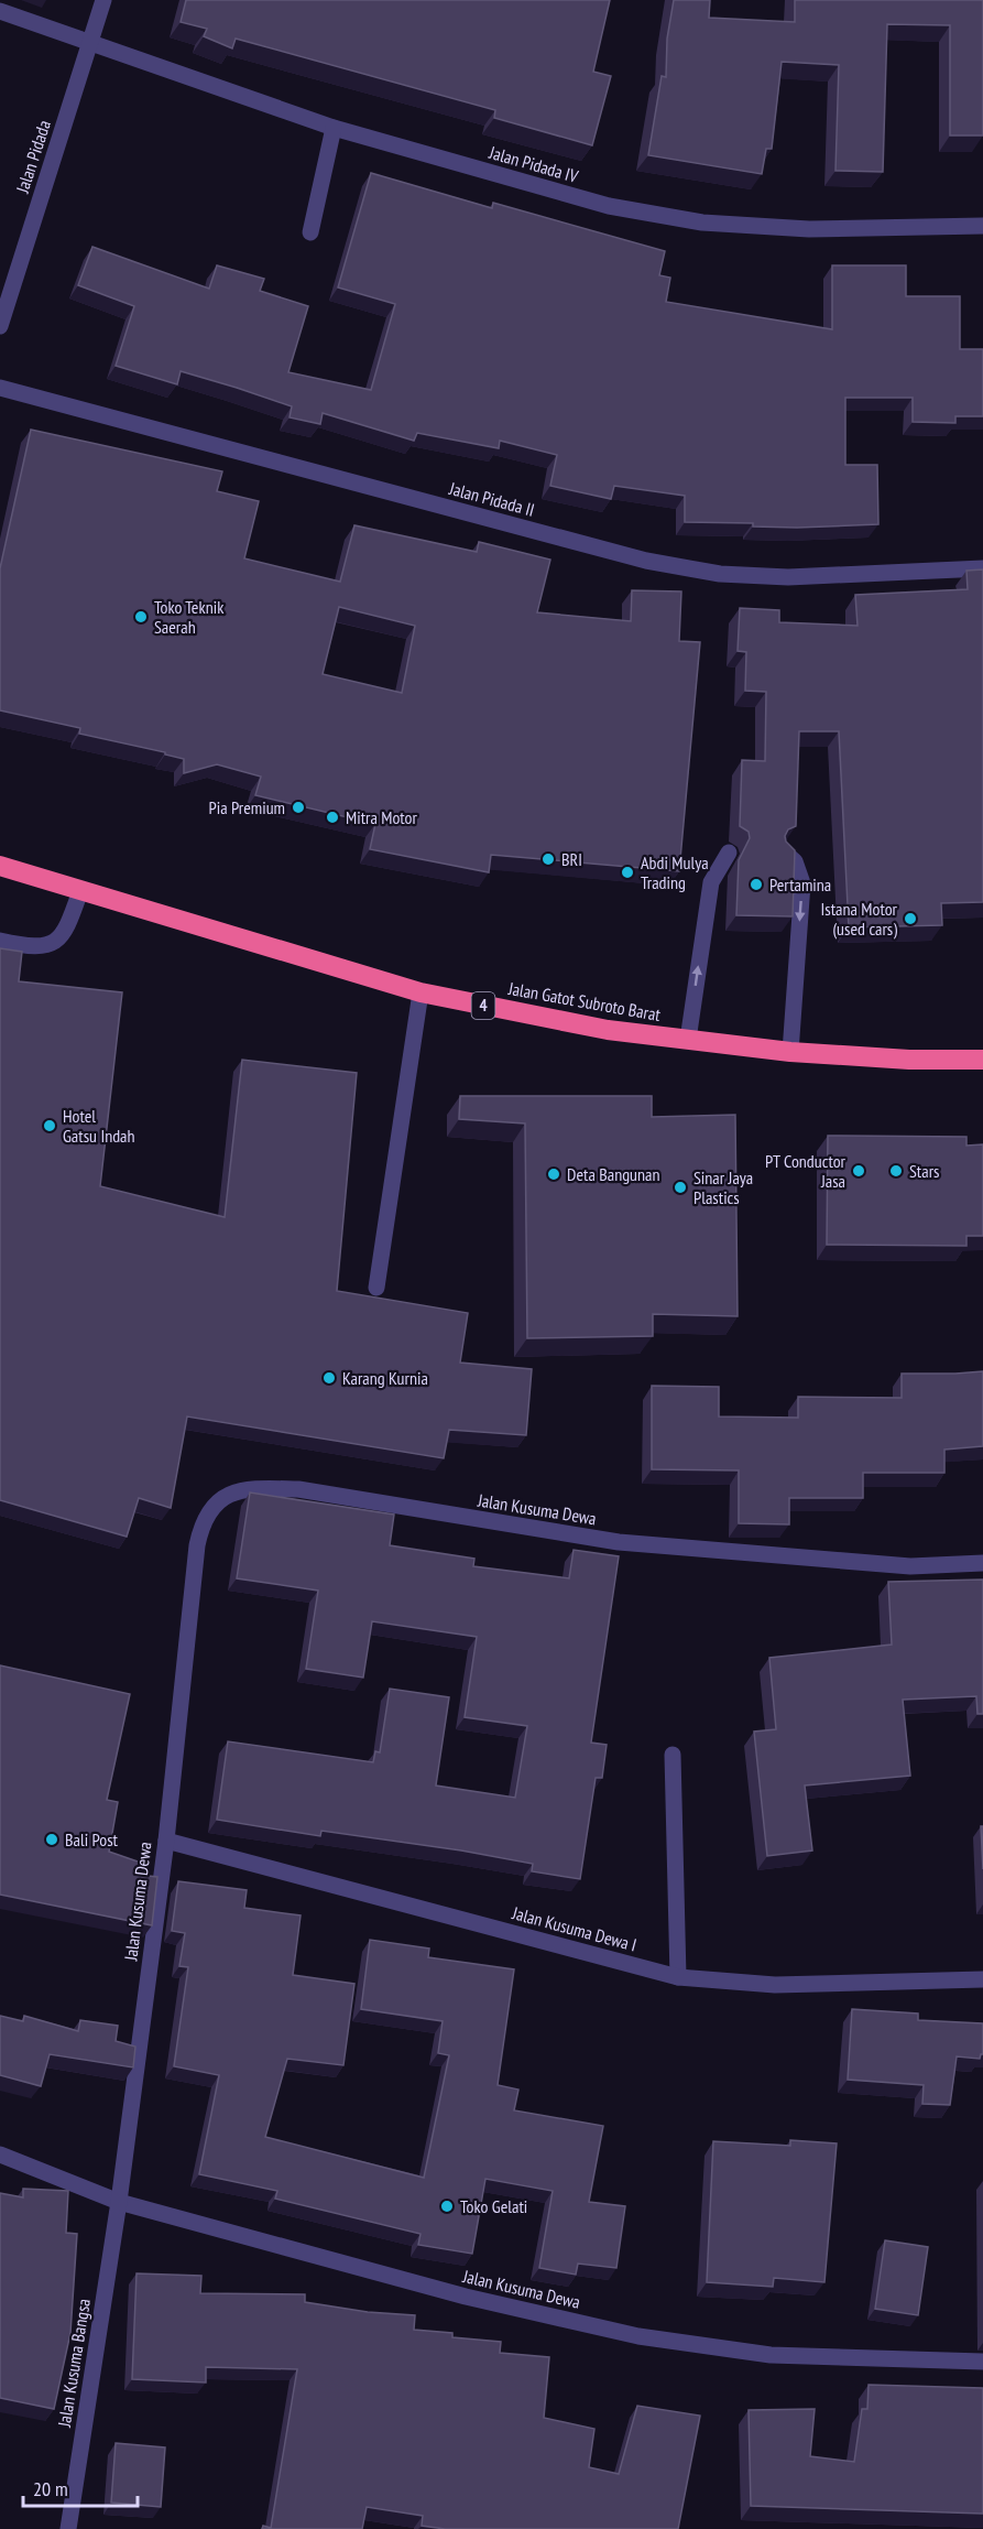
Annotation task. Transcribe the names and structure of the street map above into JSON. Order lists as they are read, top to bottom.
{
  "streets": {
    "highway": ["Jalan Gatot Subroto Barat", "4"],
    "street": [
      "Jalan Pidada",
      "Jalan Pidada IV",
      "Jalan Pidada II",
      "Jalan Kusuma Dewa",
      "Jalan Kusuma Dewa I",
      "Jalan Kusuma Bangsa"
    ]
  },
  "crossings": [
    ["Jalan Pidada", "Jalan Pidada IV"],
    ["Jalan Kusuma Dewa", "Jalan Kusuma Dewa I"],
    ["Jalan Kusuma Dewa", "Jalan Kusuma Bangsa"]
  ],
  "places": [
    "Toko Teknik Saerah",
    "Pia Premium",
    "Mitra Motor",
    "BRI",
    "Abdi Mulya Trading",
    "Pertamina",
    "Istana Motor (used cars)",
    "Hotel Gatsu Indah",
    "PT Conductor Jasa",
    "Stars",
    "Deta Bangunan",
    "Sinar Jaya Plastics",
    "Karang Kurnia",
    "Bali Post",
    "Toko Gelati"
  ],
  "scale_bar": "20 m"
}
